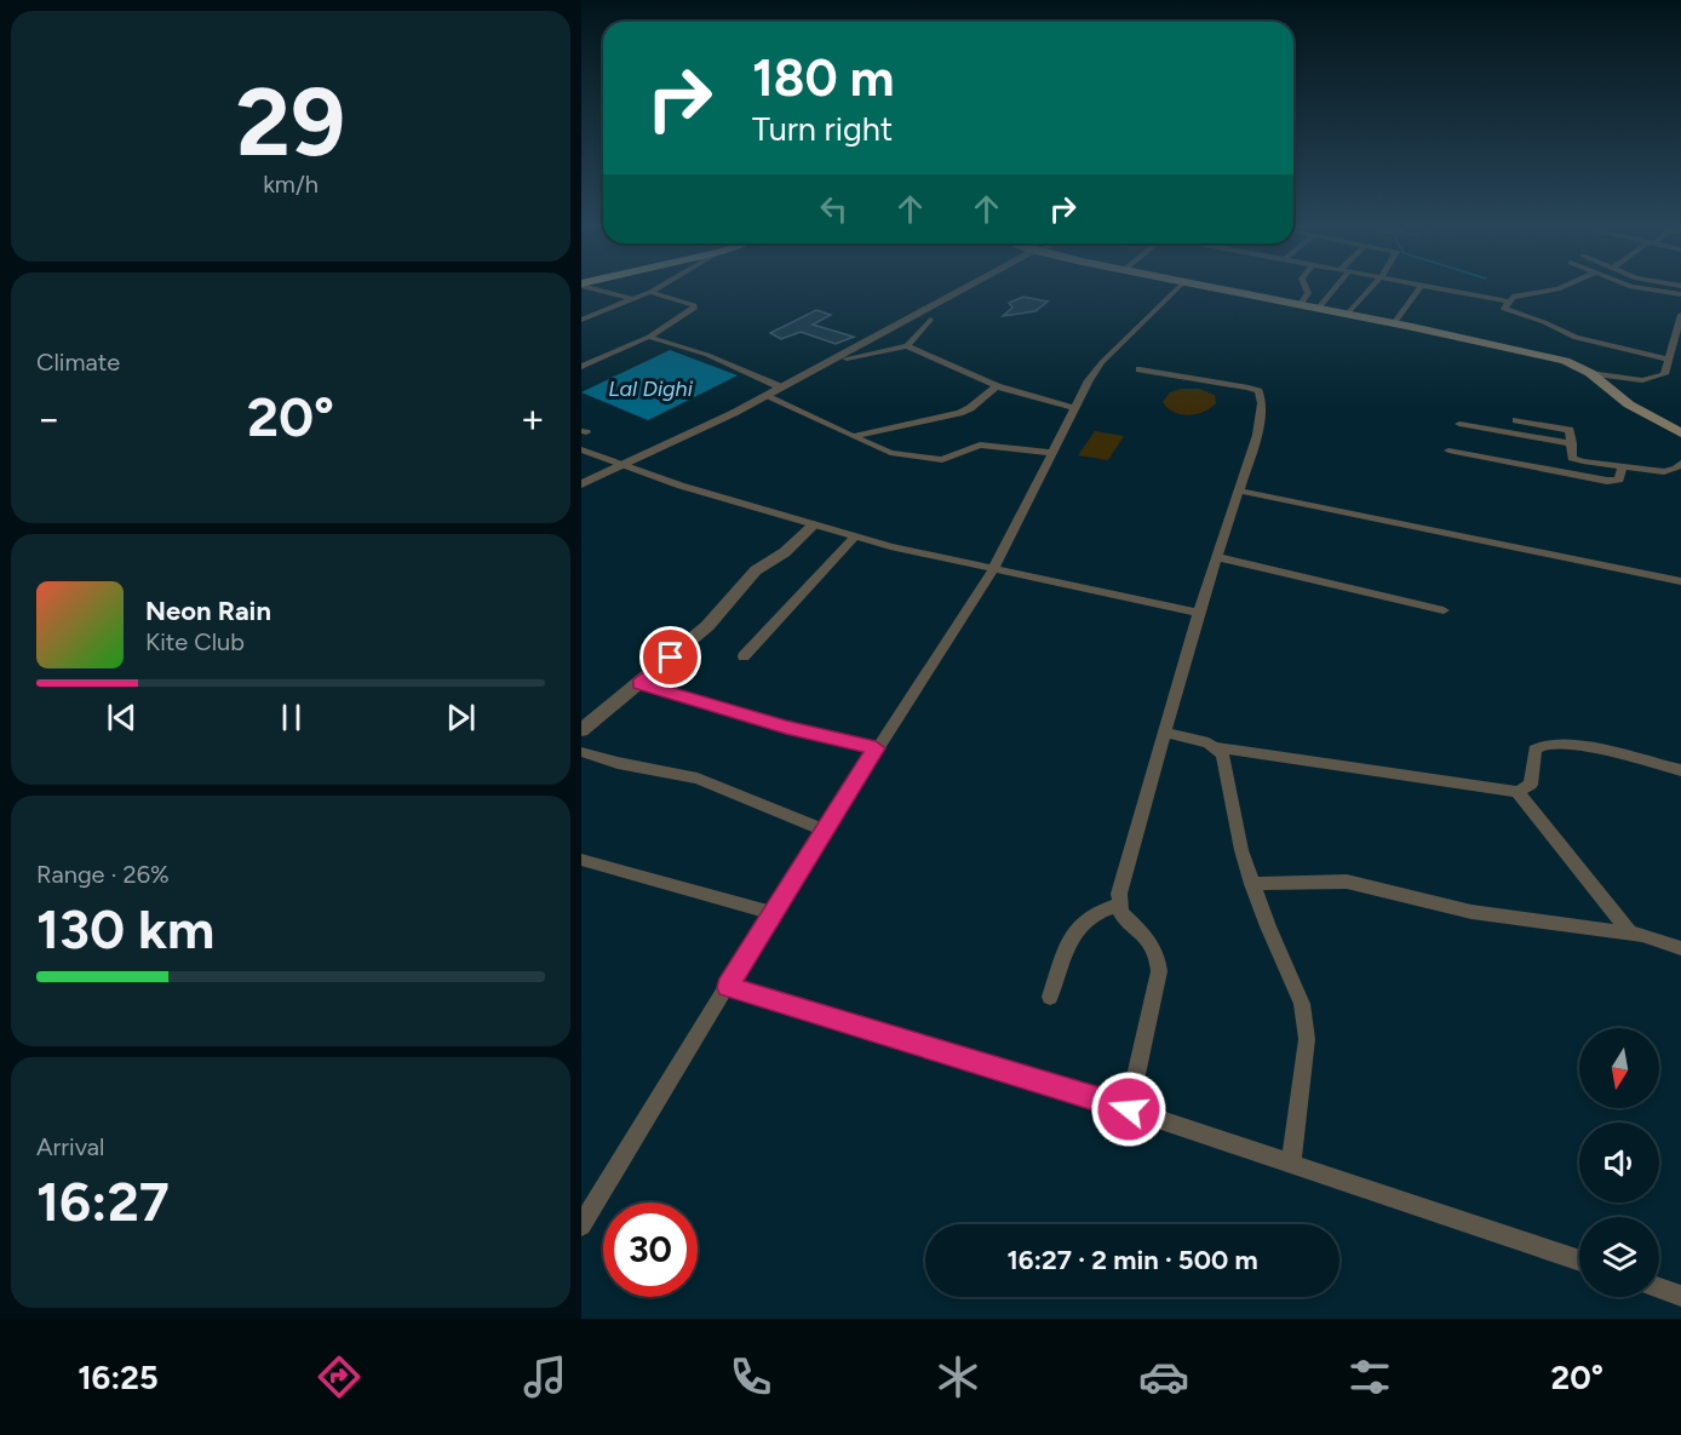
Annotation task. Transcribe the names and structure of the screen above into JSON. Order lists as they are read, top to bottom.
{
  "water": ["Lal Dighi"],
  "north": "bottom",
  "page": {
    "tile": [
      ["29", "km/h"],
      "Climate",
      ["Range · 26%", "130 km"],
      ["Arrival", "16:27"]
    ],
    "turn": ["180 m", "Turn right"],
    "heat": ["−", "20°", "+"],
    "song": ["Neon Rain", "Kite Club"],
    "limit": "30",
    "trip": "16:27 · 2 min · 500 m",
    "tabs": ["16:25", "20°"]
  }
}
